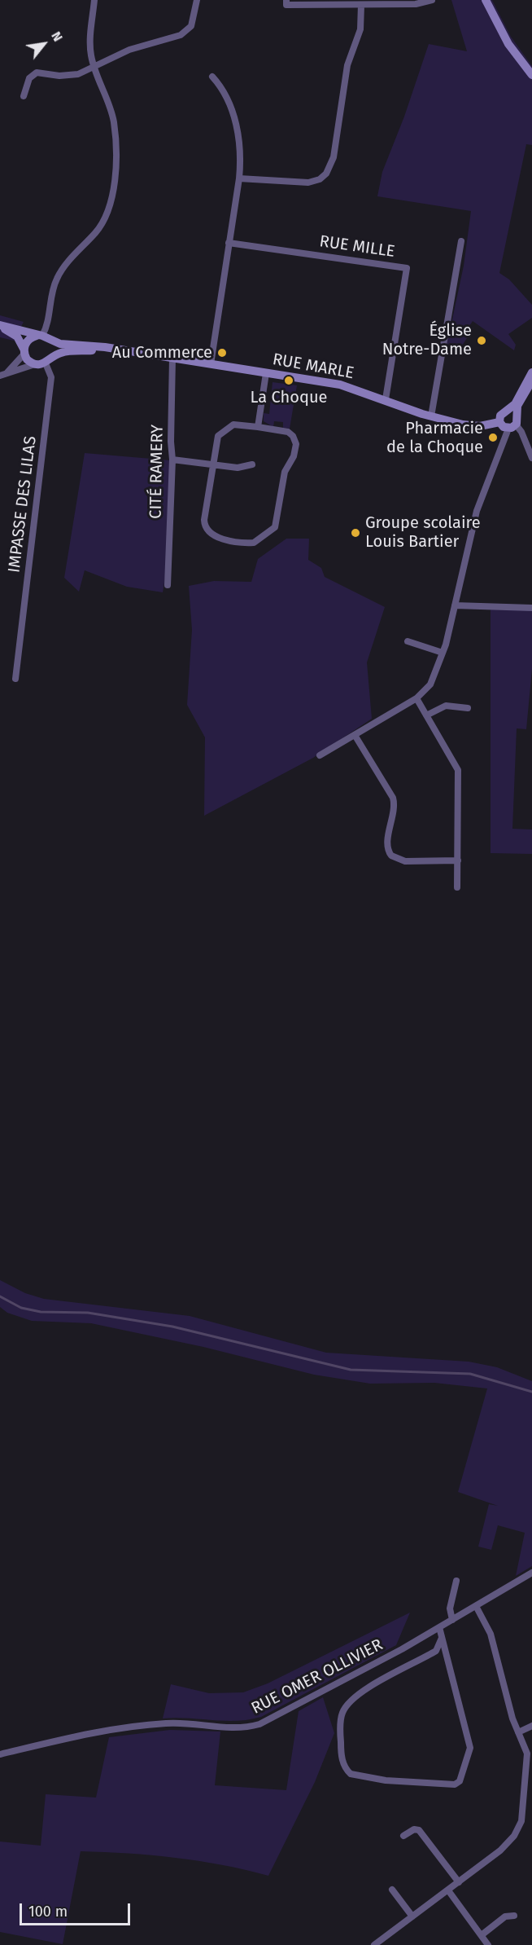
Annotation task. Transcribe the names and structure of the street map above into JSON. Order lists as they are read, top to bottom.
{
  "streets": {
    "main road": ["RUE MARLE"],
    "street": [
      "RUE MILLE",
      "CITÉ RAMERY",
      "IMPASSE DES LILAS",
      "RUE OMER OLLIVIER"
    ]
  },
  "crossings": [
    ["RUE MILLE", "RUE MARLE"],
    ["RUE MARLE", "CITÉ RAMERY"],
    ["RUE MARLE", "IMPASSE DES LILAS"]
  ],
  "places": [
    "Église Notre-Dame",
    "Au Commerce",
    "La Choque",
    "Pharmacie de la Choque",
    "Groupe scolaire Louis Bartier"
  ],
  "scale_bar": "100 m",
  "north": "top right"
}
